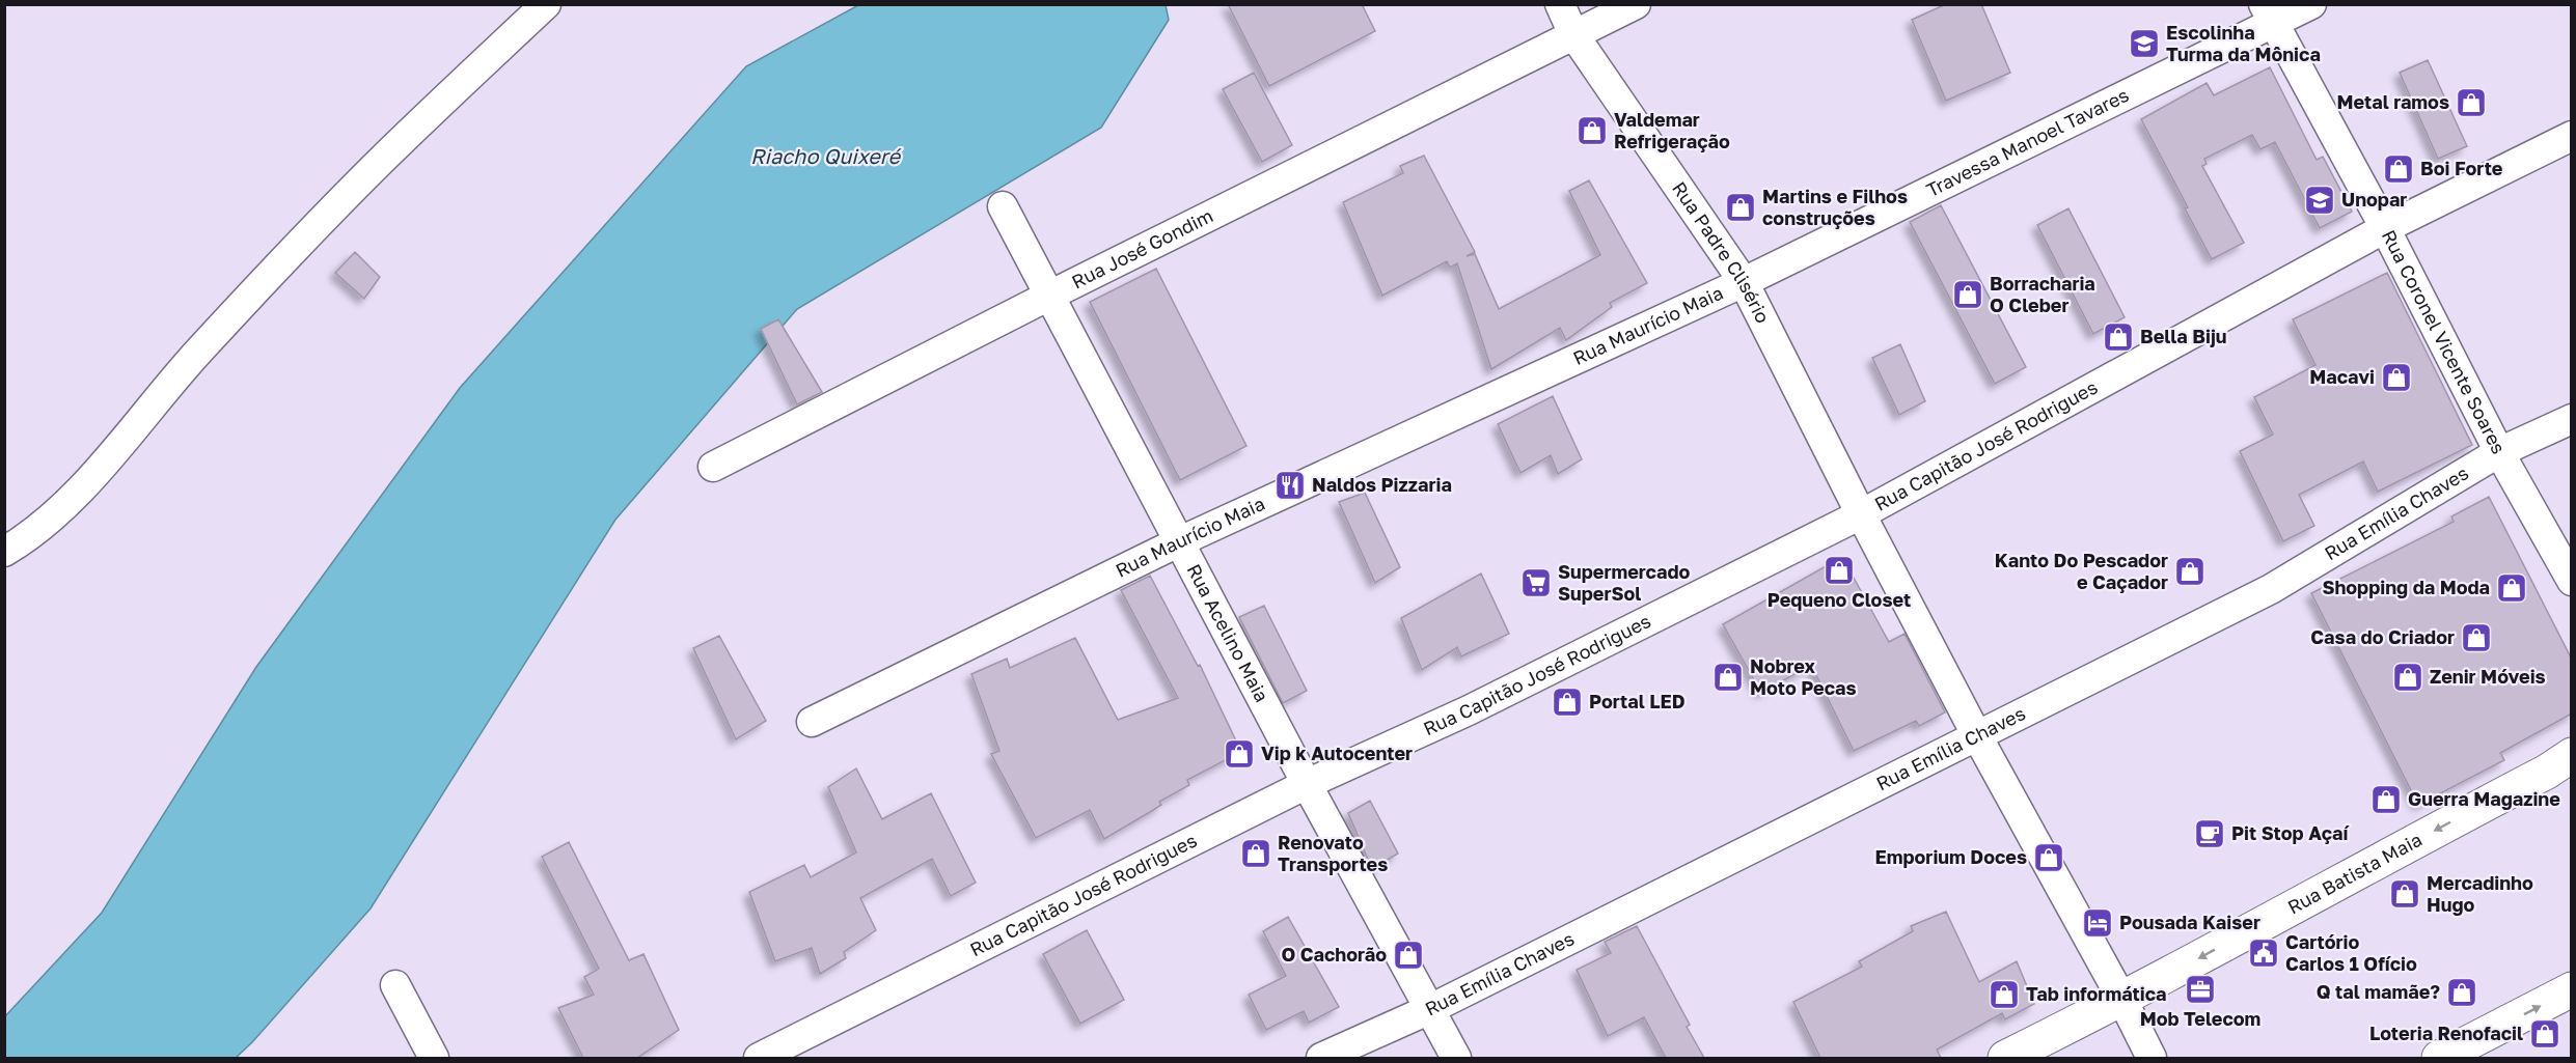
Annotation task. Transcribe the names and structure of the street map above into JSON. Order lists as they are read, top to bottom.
{
  "streets": {
    "main road": ["Rua Batista Maia"],
    "street": [
      "Travessa Manoel Tavares",
      "Rua José Gondim",
      "Rua Padre Clisério",
      "Rua Maurício Maia",
      "Rua Coronel Vicente Soares",
      "Rua Capitão José Rodrigues",
      "Rua Emília Chaves",
      "Rua Acelino Maia"
    ]
  },
  "crossings": [
    ["Travessa Manoel Tavares", "Rua Padre Clisério"],
    ["Travessa Manoel Tavares", "Rua Maurício Maia"],
    ["Travessa Manoel Tavares", "Rua Coronel Vicente Soares"],
    ["Rua José Gondim", "Rua Padre Clisério"],
    ["Rua José Gondim", "Rua Acelino Maia"],
    ["Rua Padre Clisério", "Rua Maurício Maia"],
    ["Rua Padre Clisério", "Rua Capitão José Rodrigues"],
    ["Rua Padre Clisério", "Rua Emília Chaves"],
    ["Rua Padre Clisério", "Rua Batista Maia"],
    ["Rua Maurício Maia", "Rua Acelino Maia"],
    ["Rua Coronel Vicente Soares", "Rua Capitão José Rodrigues"],
    ["Rua Coronel Vicente Soares", "Rua Emília Chaves"],
    ["Rua Capitão José Rodrigues", "Rua Acelino Maia"],
    ["Rua Emília Chaves", "Rua Acelino Maia"]
  ],
  "one_way": ["Rua Batista Maia"],
  "water": ["Riacho Quixeré"],
  "places": {
    "school or university": ["Escolinha Turma da Mônica", "Unopar"],
    "shop": [
      "Metal ramos",
      "Valdemar Refrigeração",
      "Boi Forte",
      "Martins e Filhos construções",
      "Borracharia O Cleber",
      "Bella Biju",
      "Macavi",
      "Pequeno Closet",
      "Kanto Do Pescador e Caçador",
      "Shopping da Moda",
      "Casa do Criador",
      "Nobrex Moto Pecas",
      "Zenir Móveis",
      "Portal LED",
      "Vip k Autocenter",
      "Guerra Magazine",
      "Renovato Transportes",
      "Emporium Doces",
      "Mercadinho Hugo",
      "O Cachorão",
      "Q tal mamãe?",
      "Tab informática",
      "Loteria Renofacil"
    ],
    "restaurant": ["Naldos Pizzaria"],
    "supermarket": ["Supermercado SuperSol"],
    "cafe": ["Pit Stop Açaí"],
    "hotel": ["Pousada Kaiser"],
    "public building": ["Cartório Carlos 1 Ofício"],
    "office": ["Mob Telecom"]
  }
}
